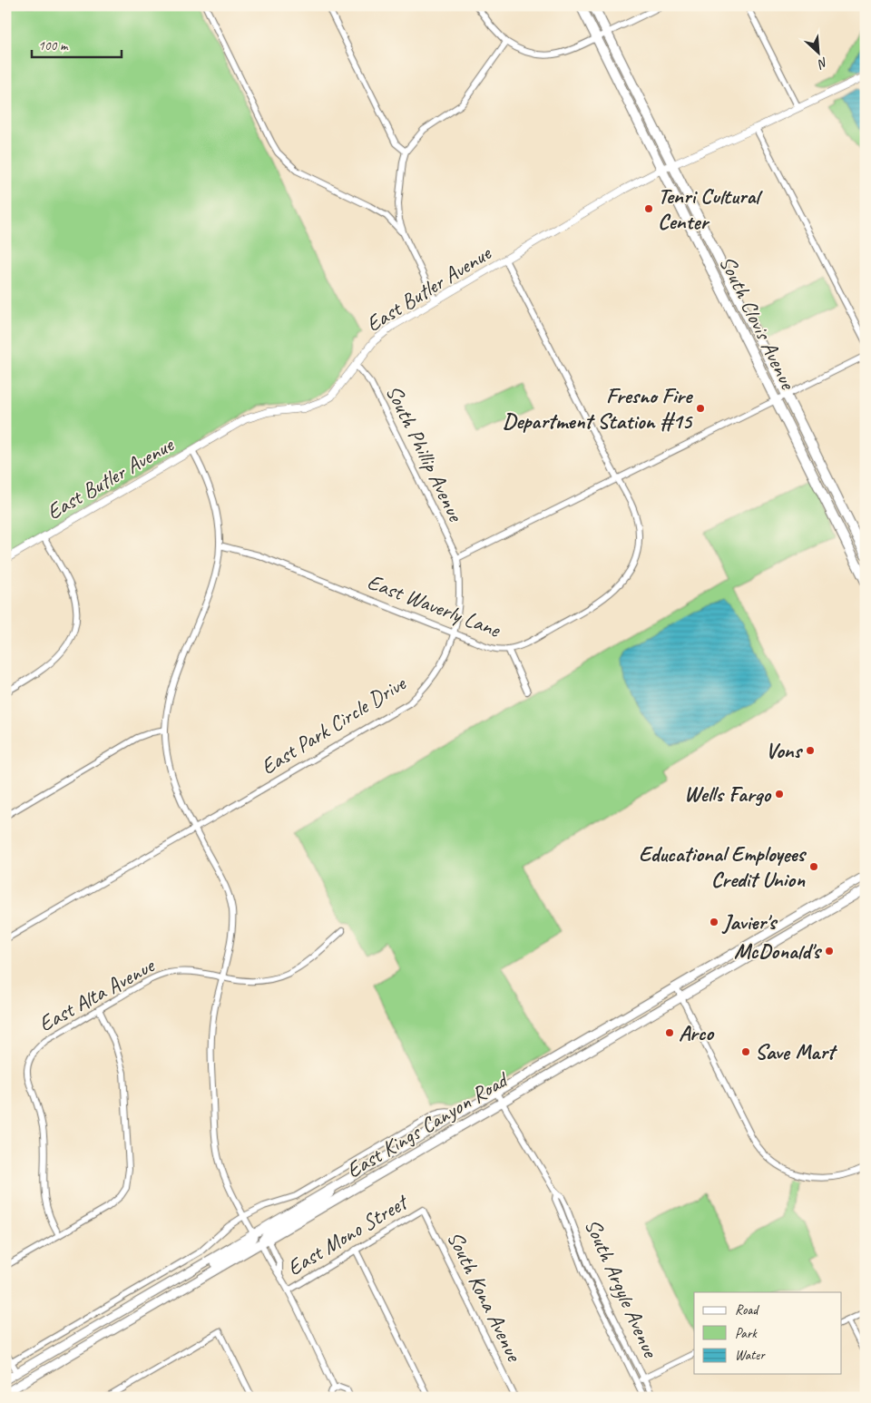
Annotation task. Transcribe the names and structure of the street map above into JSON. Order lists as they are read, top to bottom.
{
  "streets": {
    "main road": ["South Clovis Avenue", "East Kings Canyon Road"],
    "street": [
      "East Butler Avenue",
      "South Phillip Avenue",
      "East Waverly Lane",
      "East Park Circle Drive",
      "East Alta Avenue",
      "East Mono Street",
      "South Argyle Avenue",
      "South Kona Avenue"
    ]
  },
  "crossings": [
    ["East Butler Avenue", "South Clovis Avenue"],
    ["East Butler Avenue", "South Phillip Avenue"],
    ["East Butler Avenue", "East Waverly Lane"],
    ["South Phillip Avenue", "East Park Circle Drive"],
    ["East Waverly Lane", "East Park Circle Drive"],
    ["East Kings Canyon Road", "South Argyle Avenue"],
    ["East Mono Street", "South Kona Avenue"]
  ],
  "places": [
    "Tenri Cultural Center",
    "Fresno Fire Department Station #15",
    "Vons",
    "Wells Fargo",
    "Educational Employees Credit Union",
    "Javier's",
    "McDonald's",
    "Arco",
    "Save Mart"
  ],
  "legend": ["Road", "Park", "Water"],
  "scale_bar": "100 m",
  "north": "bottom right"
}
